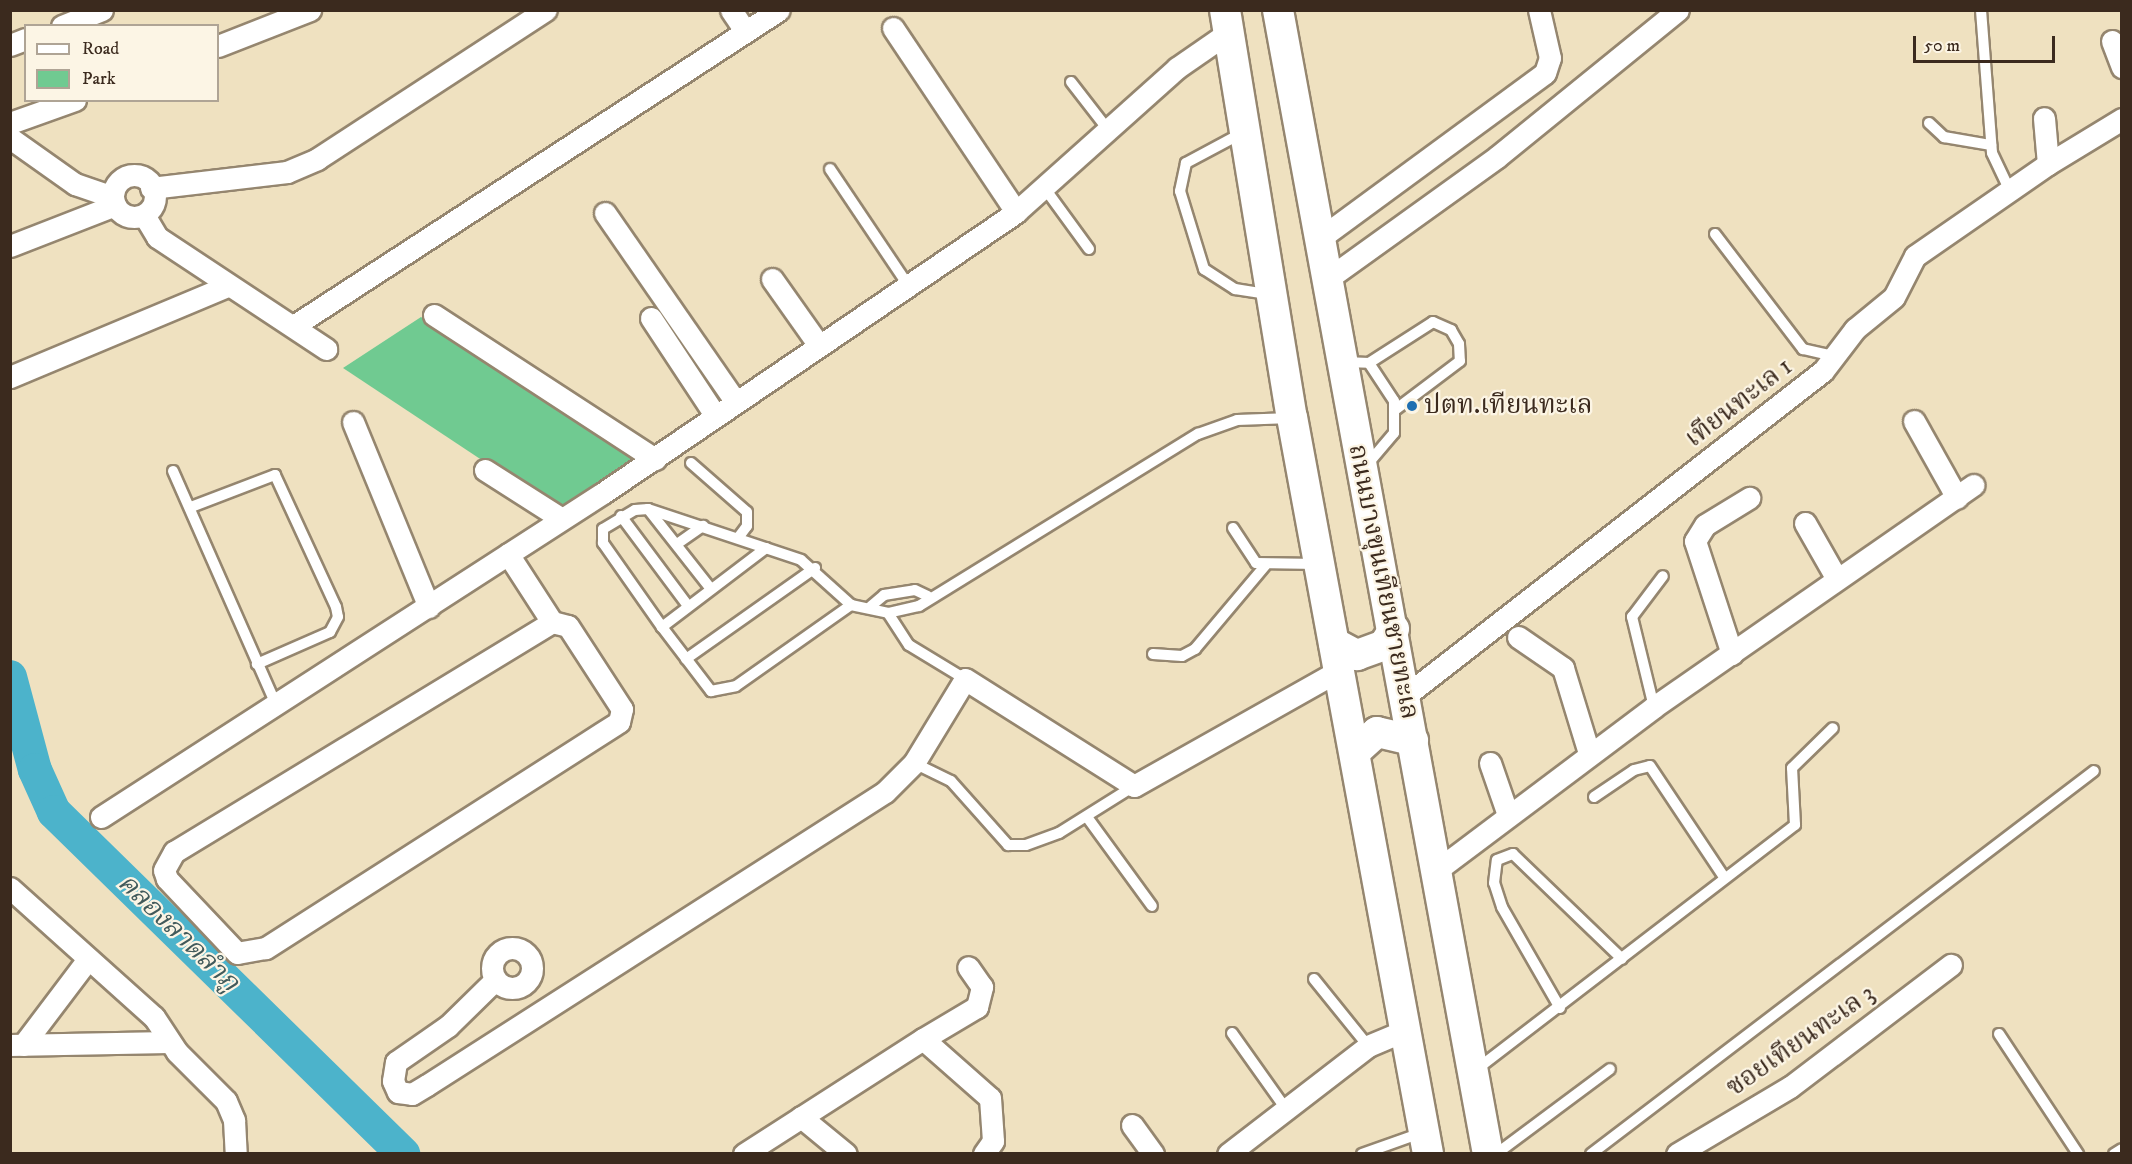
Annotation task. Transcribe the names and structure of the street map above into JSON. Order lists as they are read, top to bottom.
{
  "streets": {
    "main road": ["ถนนบางขุนเทียนชายทะเล"],
    "street": ["เทียนทะเล 1", "ซอยเทียนทะเล 3"]
  },
  "crossings": [
    ["เทียนทะเล 1", "ถนนบางขุนเทียนชายทะเล"]
  ],
  "water": ["คลองลาดลำภู"],
  "places": ["ปตท.เทียนทะเล"],
  "legend": ["Road", "Park"],
  "scale_bar": "50 m"
}
